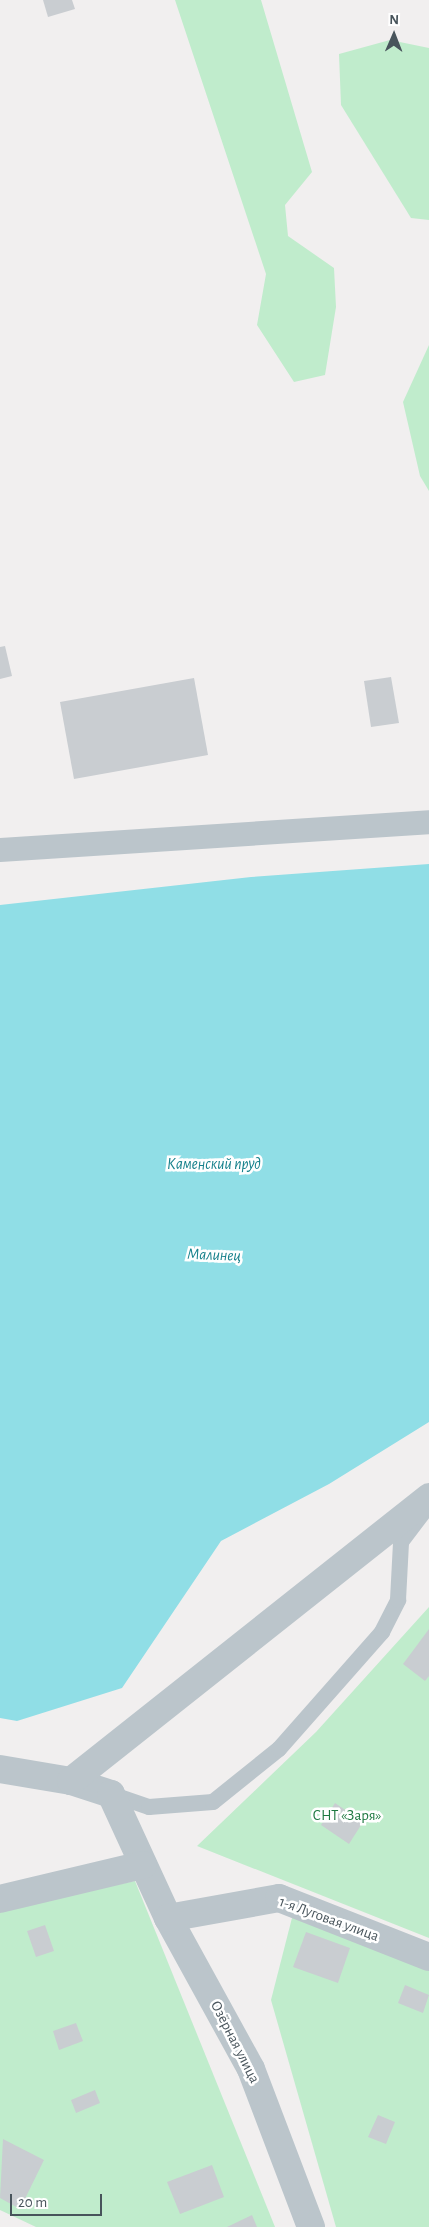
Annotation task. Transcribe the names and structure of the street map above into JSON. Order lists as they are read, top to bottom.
{
  "streets": {
    "street": ["1-я Луговая улица", "Озёрная улица"]
  },
  "crossings": [
    ["1-я Луговая улица", "Озёрная улица"]
  ],
  "water": ["Каменский пруд", "Малинец"],
  "parks": ["СНТ «Заря»"],
  "scale_bar": "20 m",
  "north": "top"
}
